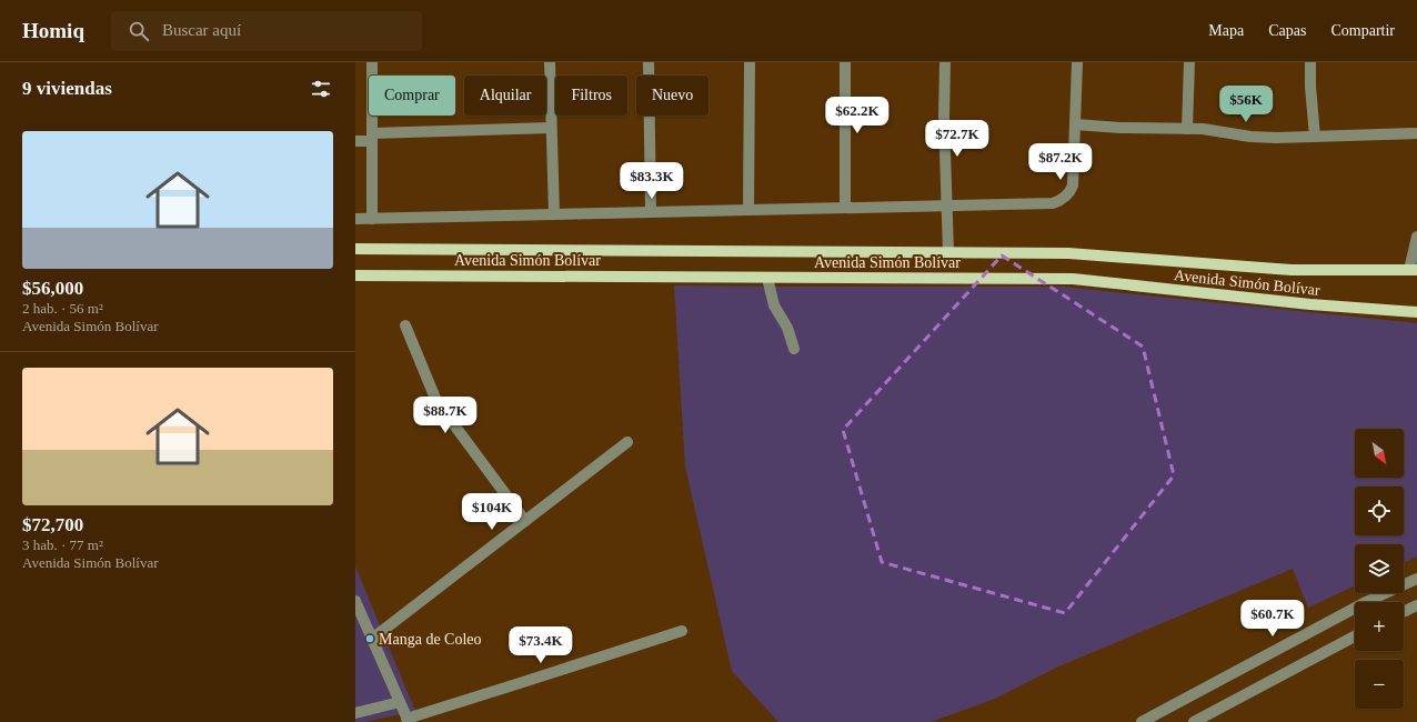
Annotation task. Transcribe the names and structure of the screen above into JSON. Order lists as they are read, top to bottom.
{
  "streets": {
    "main road": ["Avenida Simón Bolívar"]
  },
  "places": ["Manga de Coleo"],
  "north": "bottom right",
  "page": {
    "header": "Homiq",
    "search": "Buscar aquí",
    "nav": ["Mapa", "Capas", "Compartir"],
    "heading": "9 viviendas",
    "chip": [
      "Comprar",
      "Alquilar",
      "Filtros",
      "Nuevo"
    ],
    "price": [
      "$56K",
      "$62.2K",
      "$72.7K",
      "$87.2K",
      "$83.3K",
      "$88.7K",
      "$104K",
      "$60.7K",
      "$73.4K"
    ],
    "list": [
      {
        "name": "$56,000",
        "note": "2 hab. · 56 m² · Avenida Simón Bolívar"
      },
      {
        "name": "$72,700",
        "note": "3 hab. · 77 m² · Avenida Simón Bolívar"
      }
    ],
    "map_buttons": ["+", "−"]
  }
}
